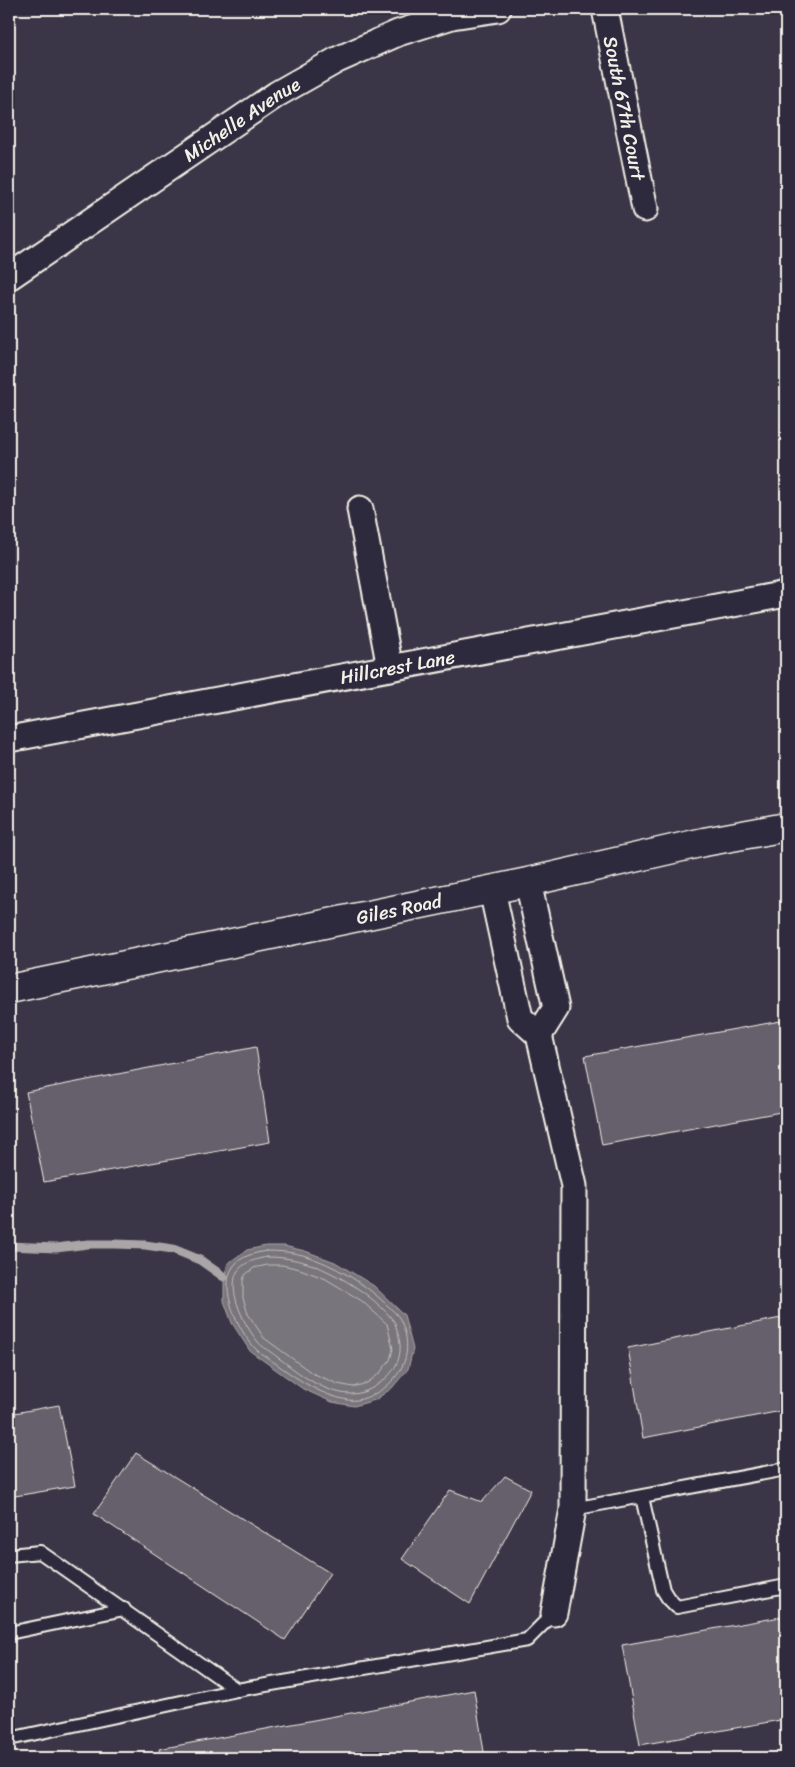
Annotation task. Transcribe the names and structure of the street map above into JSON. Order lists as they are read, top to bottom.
{
  "streets": {
    "street": [
      "South 67th Court",
      "Michelle Avenue",
      "Hillcrest Lane",
      "Giles Road"
    ]
  }
}
